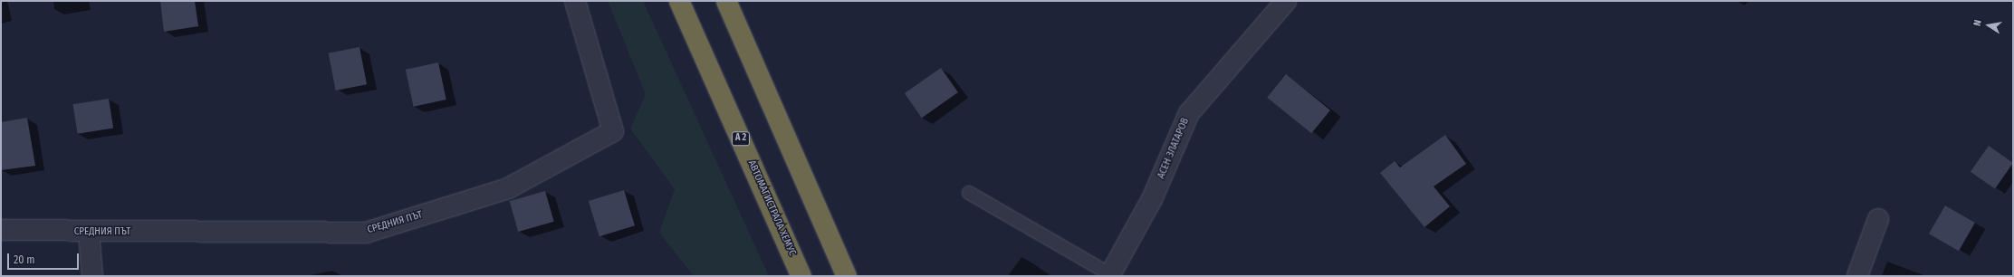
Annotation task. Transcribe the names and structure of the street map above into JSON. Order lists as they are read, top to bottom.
{
  "streets": {
    "highway": ["A 2", "АВТОМАГИСТРАЛА ХЕМУС"],
    "street": ["АСЕН ЗЛАТАРОВ", "СРЕДНИЯ ПЪТ"]
  },
  "scale_bar": "20 m",
  "north": "left"
}
